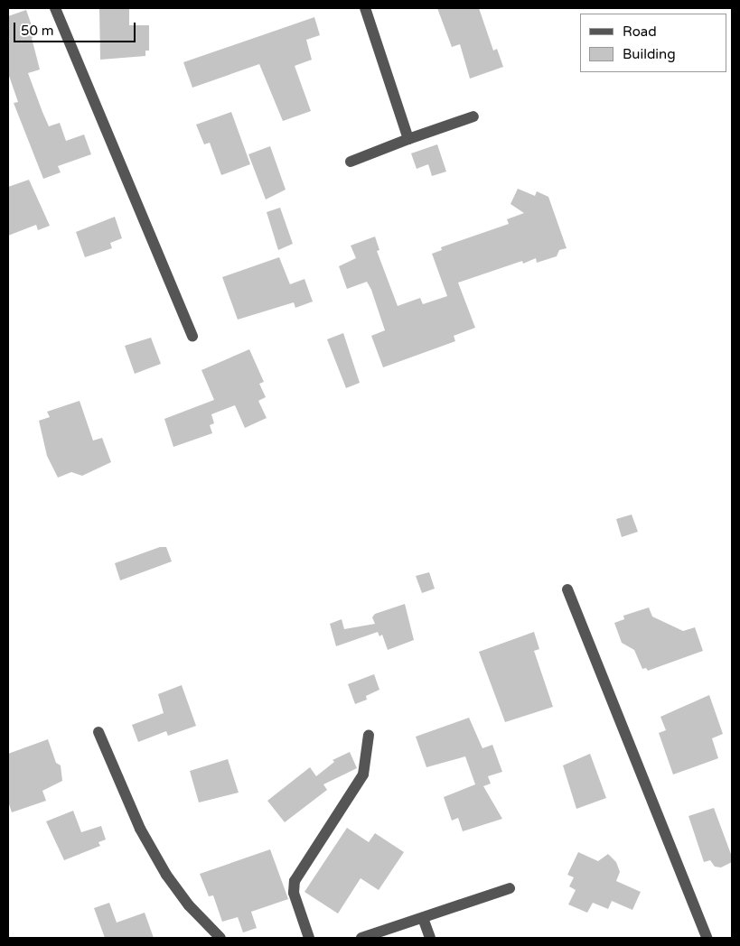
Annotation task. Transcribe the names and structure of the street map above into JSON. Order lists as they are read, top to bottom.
{
  "legend": ["Road", "Building"],
  "scale_bar": "50 m"
}
